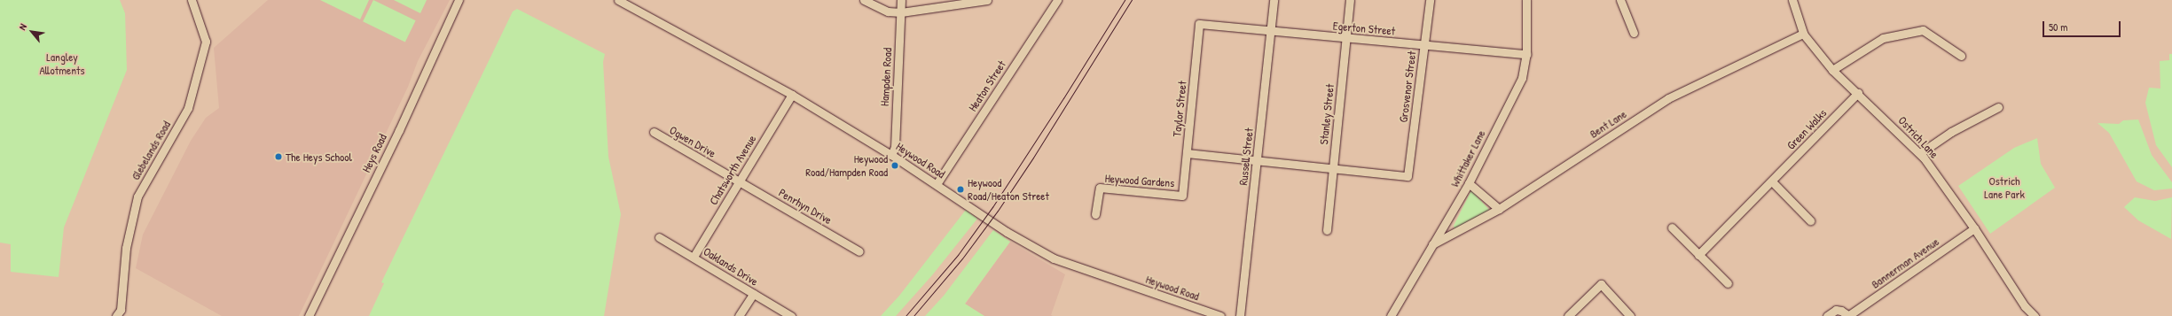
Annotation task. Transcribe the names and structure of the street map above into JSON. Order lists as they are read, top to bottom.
{
  "streets": {
    "street": [
      "Egerton Street",
      "Hampden Road",
      "Heaton Street",
      "Grosvenor Street",
      "Taylor Street",
      "Stanley Street",
      "Bent Lane",
      "Green Walks",
      "Ostrich Lane",
      "Ogwen Drive",
      "Glebelands Road",
      "Heys Road",
      "Russell Street",
      "Whittaker Lane",
      "Heywood Road",
      "Chatsworth Avenue",
      "Heywood Gardens",
      "Penrhyn Drive",
      "Bannerman Avenue",
      "Oaklands Drive"
    ]
  },
  "crossings": [
    ["Egerton Street", "Grosvenor Street"],
    ["Egerton Street", "Taylor Street"],
    ["Egerton Street", "Stanley Street"],
    ["Egerton Street", "Russell Street"],
    ["Egerton Street", "Whittaker Lane"],
    ["Hampden Road", "Heywood Road"],
    ["Heaton Street", "Heywood Road"],
    ["Grosvenor Street", "Stanley Street"],
    ["Taylor Street", "Heywood Gardens"],
    ["Bent Lane", "Ostrich Lane"],
    ["Bent Lane", "Whittaker Lane"],
    ["Green Walks", "Ostrich Lane"],
    ["Ostrich Lane", "Bannerman Avenue"],
    ["Ogwen Drive", "Chatsworth Avenue"],
    ["Ogwen Drive", "Penrhyn Drive"],
    ["Heywood Road", "Chatsworth Avenue"],
    ["Chatsworth Avenue", "Penrhyn Drive"],
    ["Chatsworth Avenue", "Oaklands Drive"]
  ],
  "parks": ["Langley Allotments", "Ostrich Lane Park"],
  "places": ["The Heys School", "Heywood Road/Hampden Road", "Heywood Road/Heaton Street"],
  "scale_bar": "50 m",
  "north": "top left"
}
